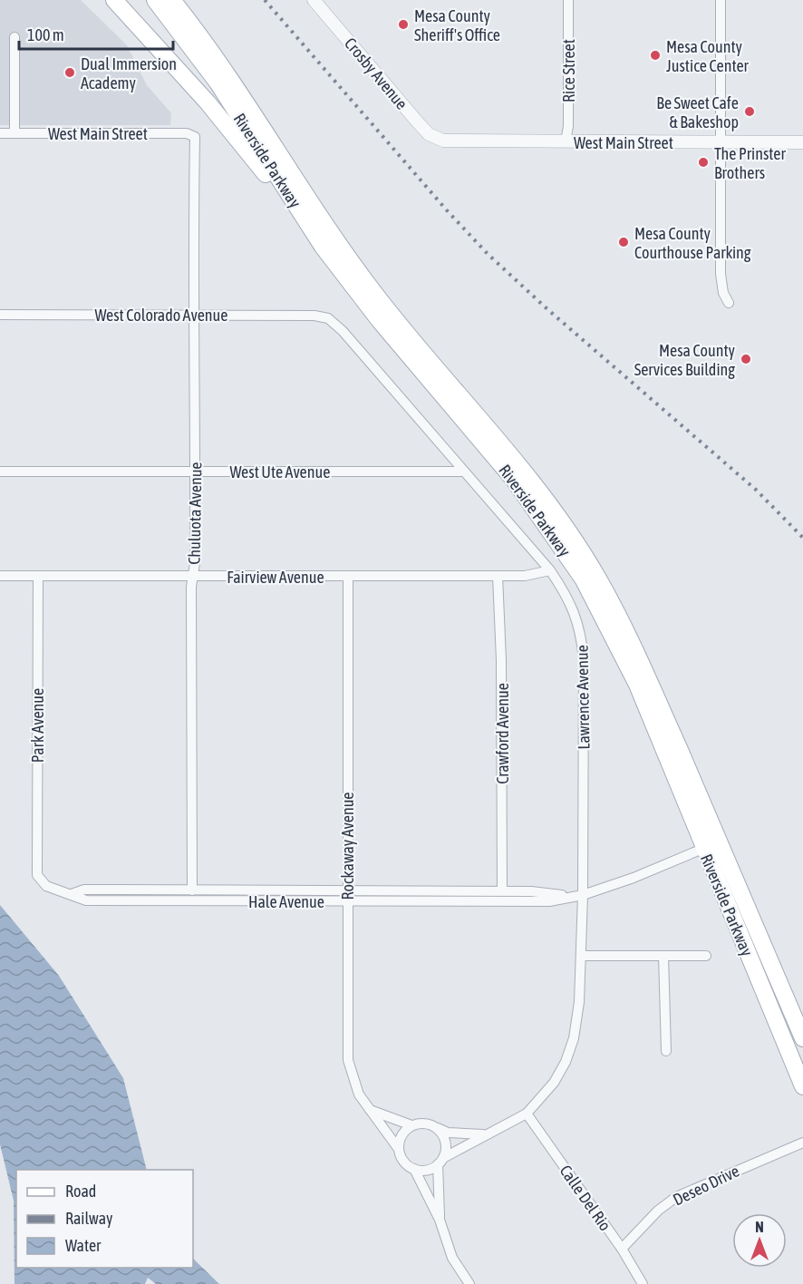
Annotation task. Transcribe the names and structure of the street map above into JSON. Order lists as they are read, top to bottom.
{
  "streets": {
    "main road": ["Riverside Parkway"],
    "street": [
      "Rice Street",
      "Crosby Avenue",
      "West Main Street",
      "West Colorado Avenue",
      "West Ute Avenue",
      "Chuluota Avenue",
      "Fairview Avenue",
      "Lawrence Avenue",
      "Park Avenue",
      "Crawford Avenue",
      "Rockaway Avenue",
      "Hale Avenue",
      "Deseo Drive",
      "Calle Del Rio"
    ]
  },
  "crossings": [
    ["Rice Street", "West Main Street"],
    ["Crosby Avenue", "West Main Street"],
    ["West Main Street", "Chuluota Avenue"],
    ["Riverside Parkway", "Hale Avenue"],
    ["West Colorado Avenue", "Chuluota Avenue"],
    ["West Colorado Avenue", "Lawrence Avenue"],
    ["West Ute Avenue", "Chuluota Avenue"],
    ["West Ute Avenue", "Lawrence Avenue"],
    ["Chuluota Avenue", "Fairview Avenue"],
    ["Chuluota Avenue", "Hale Avenue"],
    ["Fairview Avenue", "Lawrence Avenue"],
    ["Fairview Avenue", "Park Avenue"],
    ["Fairview Avenue", "Crawford Avenue"],
    ["Fairview Avenue", "Rockaway Avenue"],
    ["Lawrence Avenue", "Rockaway Avenue"],
    ["Lawrence Avenue", "Hale Avenue"],
    ["Lawrence Avenue", "Calle Del Rio"],
    ["Park Avenue", "Hale Avenue"],
    ["Crawford Avenue", "Hale Avenue"],
    ["Rockaway Avenue", "Hale Avenue"],
    ["Deseo Drive", "Calle Del Rio"]
  ],
  "places": [
    "Mesa County Sheriff's Office",
    "Mesa County Justice Center",
    "Dual Immersion Academy",
    "Be Sweet Cafe & Bakeshop",
    "The Prinster Brothers",
    "Mesa County Courthouse Parking",
    "Mesa County Services Building"
  ],
  "legend": ["Road", "Railway", "Water"],
  "scale_bar": "100 m",
  "north": "top"
}
